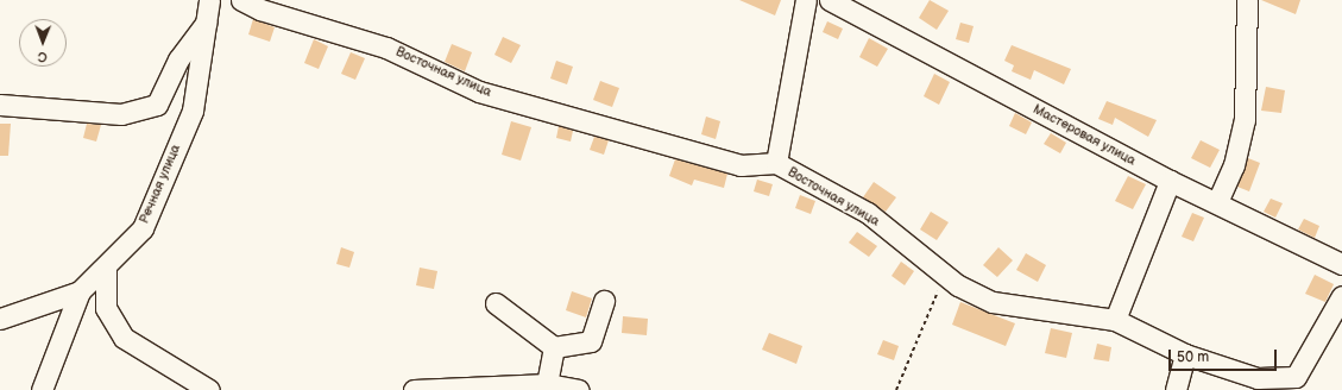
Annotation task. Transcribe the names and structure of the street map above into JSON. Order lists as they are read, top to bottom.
{
  "streets": {
    "street": ["Восточная улица", "Мастеровая улица", "Речная улица"]
  },
  "scale_bar": "50 m",
  "north": "bottom"
}
